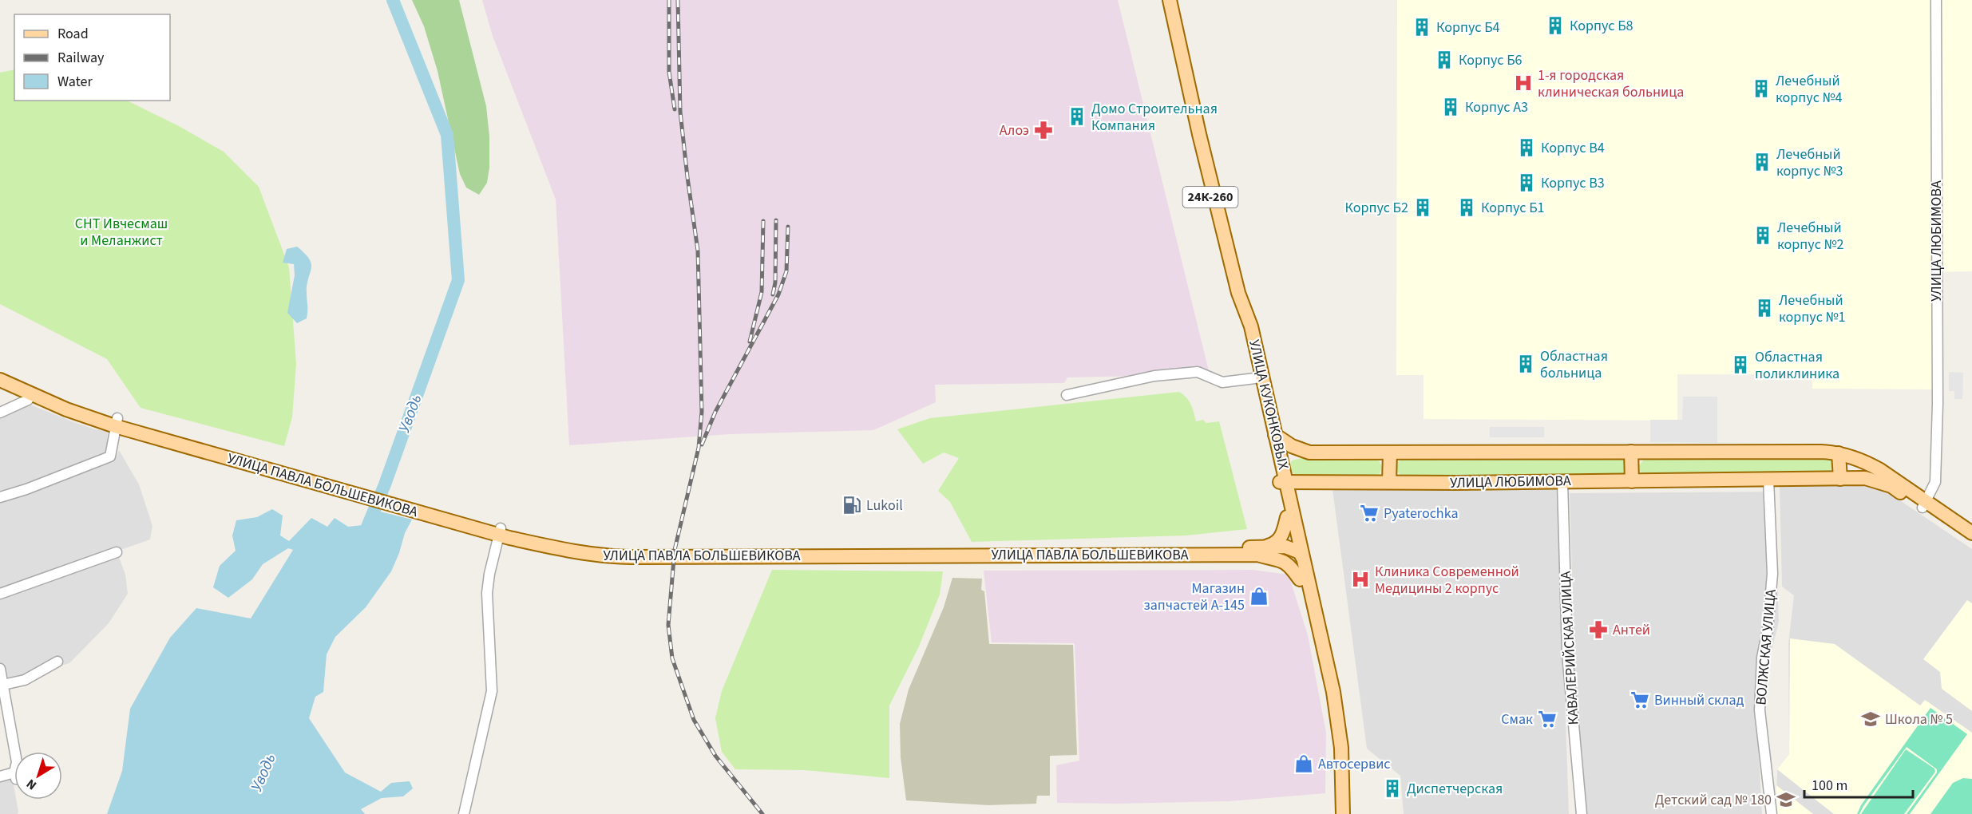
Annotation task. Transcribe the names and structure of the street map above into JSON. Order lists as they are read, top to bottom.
{
  "streets": {
    "main road": [
      "24К-260",
      "УЛИЦА ЛЮБИМОВА",
      "УЛИЦА КУКОНКОВЫХ",
      "УЛИЦА ПАВЛА БОЛЬШЕВИКОВА"
    ],
    "street": ["ВОЛЖСКАЯ УЛИЦА", "КАВАЛЕРИЙСКАЯ УЛИЦА"]
  },
  "crossings": [
    ["УЛИЦА ЛЮБИМОВА", "УЛИЦА КУКОНКОВЫХ"],
    ["УЛИЦА ЛЮБИМОВА", "ВОЛЖСКАЯ УЛИЦА"],
    ["УЛИЦА ЛЮБИМОВА", "КАВАЛЕРИЙСКАЯ УЛИЦА"],
    ["УЛИЦА КУКОНКОВЫХ", "УЛИЦА ПАВЛА БОЛЬШЕВИКОВА"]
  ],
  "water": ["Уводь"],
  "parks": ["СНТ Ивчесмаш и Меланжист"],
  "places": {
    "building": [
      "Корпус Б8",
      "Корпус Б4",
      "Корпус Б6",
      "Лечебный корпус №4",
      "Корпус А3",
      "Домо Строительная Компания",
      "Корпус В4",
      "Лечебный корпус №3",
      "Корпус В3",
      "Корпус Б2",
      "Корпус Б1",
      "Лечебный корпус №2",
      "Лечебный корпус №1",
      "Областная больница",
      "Областная поликлиника",
      "Диспетчерская"
    ],
    "hospital": ["1-я городская клиническая больница", "Клиника Современной Медицины 2 корпус"],
    "pharmacy": ["Алоэ", "Антей"],
    "fuel station": ["Lukoil"],
    "supermarket": ["Pyaterochka", "Винный склад", "Смак"],
    "shop": ["Магазин запчастей А-145", "Автосервис"],
    "school or university": ["Школа № 5", "Детский сад № 180"]
  },
  "legend": ["Road", "Railway", "Water"],
  "scale_bar": "100 m",
  "north": "bottom left"
}
